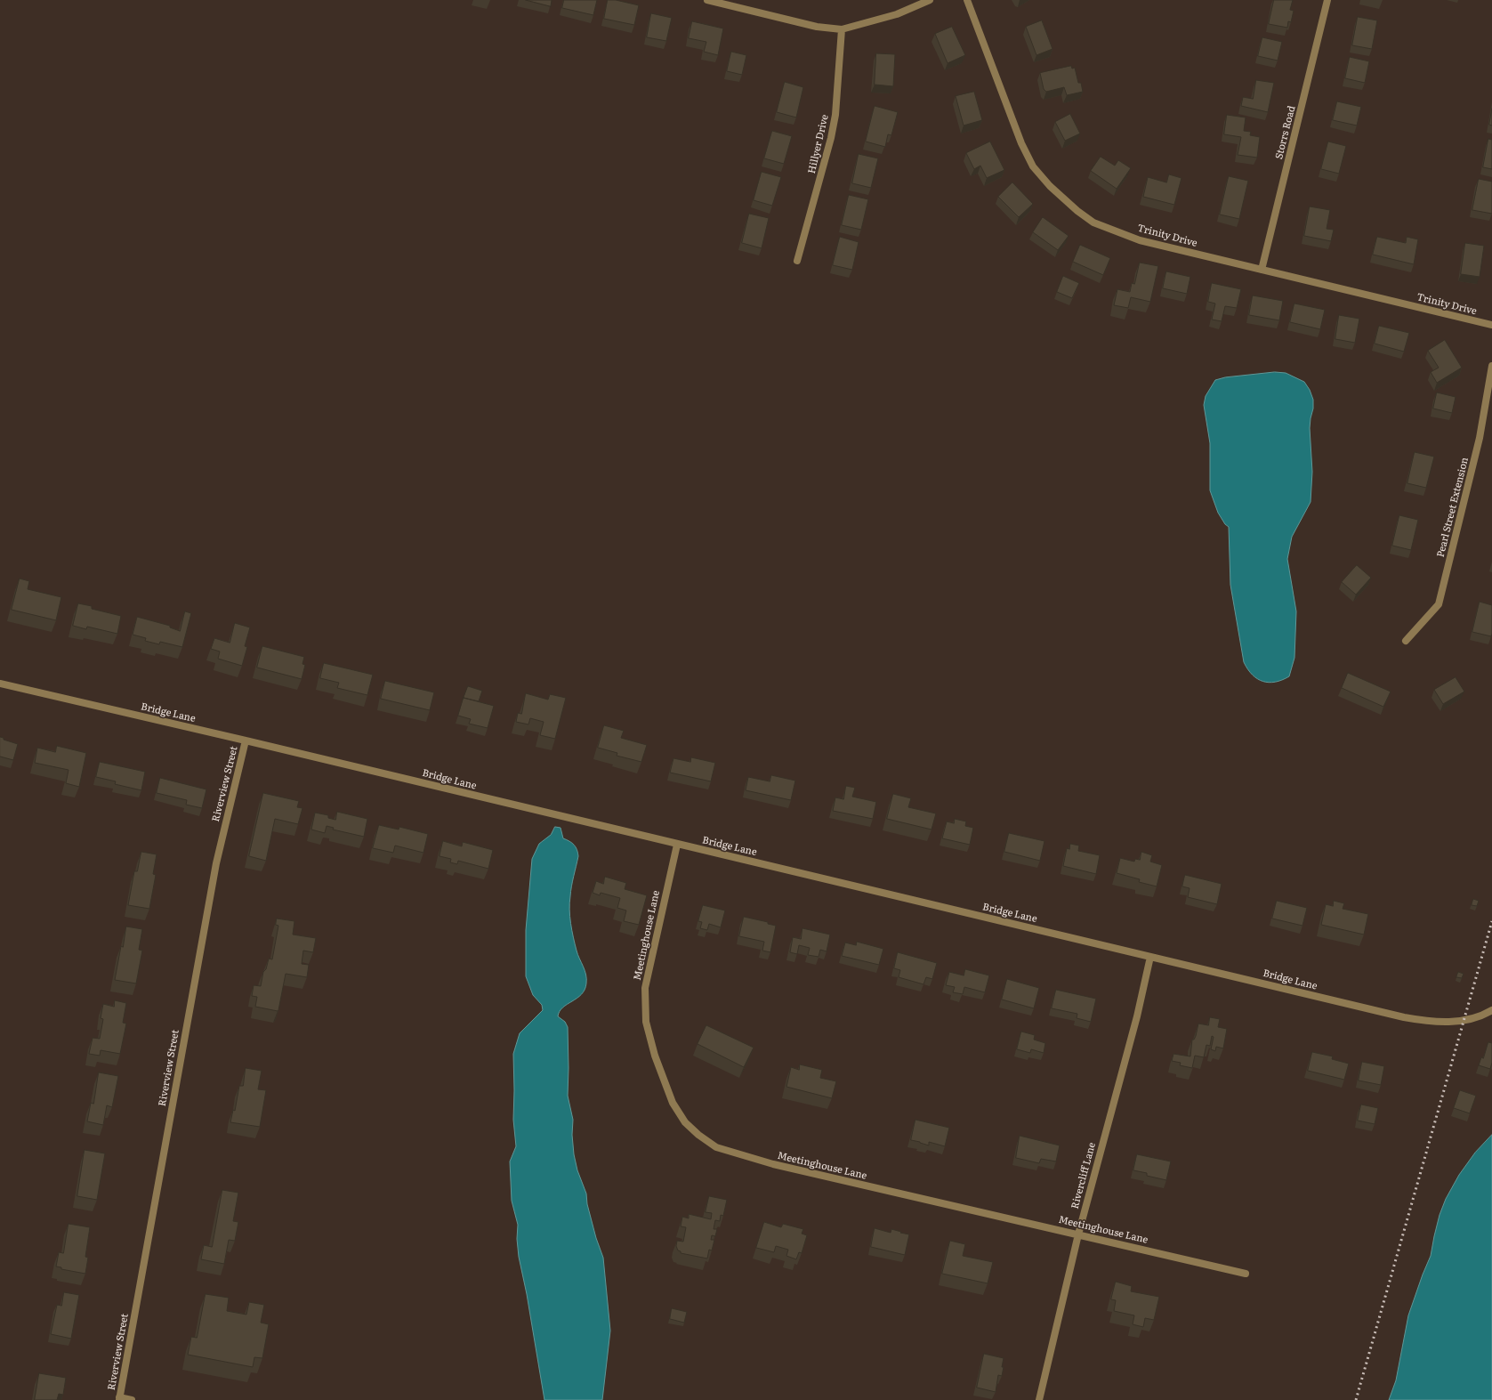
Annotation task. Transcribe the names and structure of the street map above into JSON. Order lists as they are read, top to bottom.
{
  "streets": {
    "street": [
      "Storrs Road",
      "Hillyer Drive",
      "Trinity Drive",
      "Pearl Street Extension",
      "Bridge Lane",
      "Riverview Street",
      "Meetinghouse Lane",
      "Rivercliff Lane"
    ]
  },
  "crossings": [
    ["Storrs Road", "Trinity Drive"],
    ["Bridge Lane", "Riverview Street"],
    ["Bridge Lane", "Meetinghouse Lane"],
    ["Bridge Lane", "Rivercliff Lane"],
    ["Meetinghouse Lane", "Rivercliff Lane"]
  ]
}
